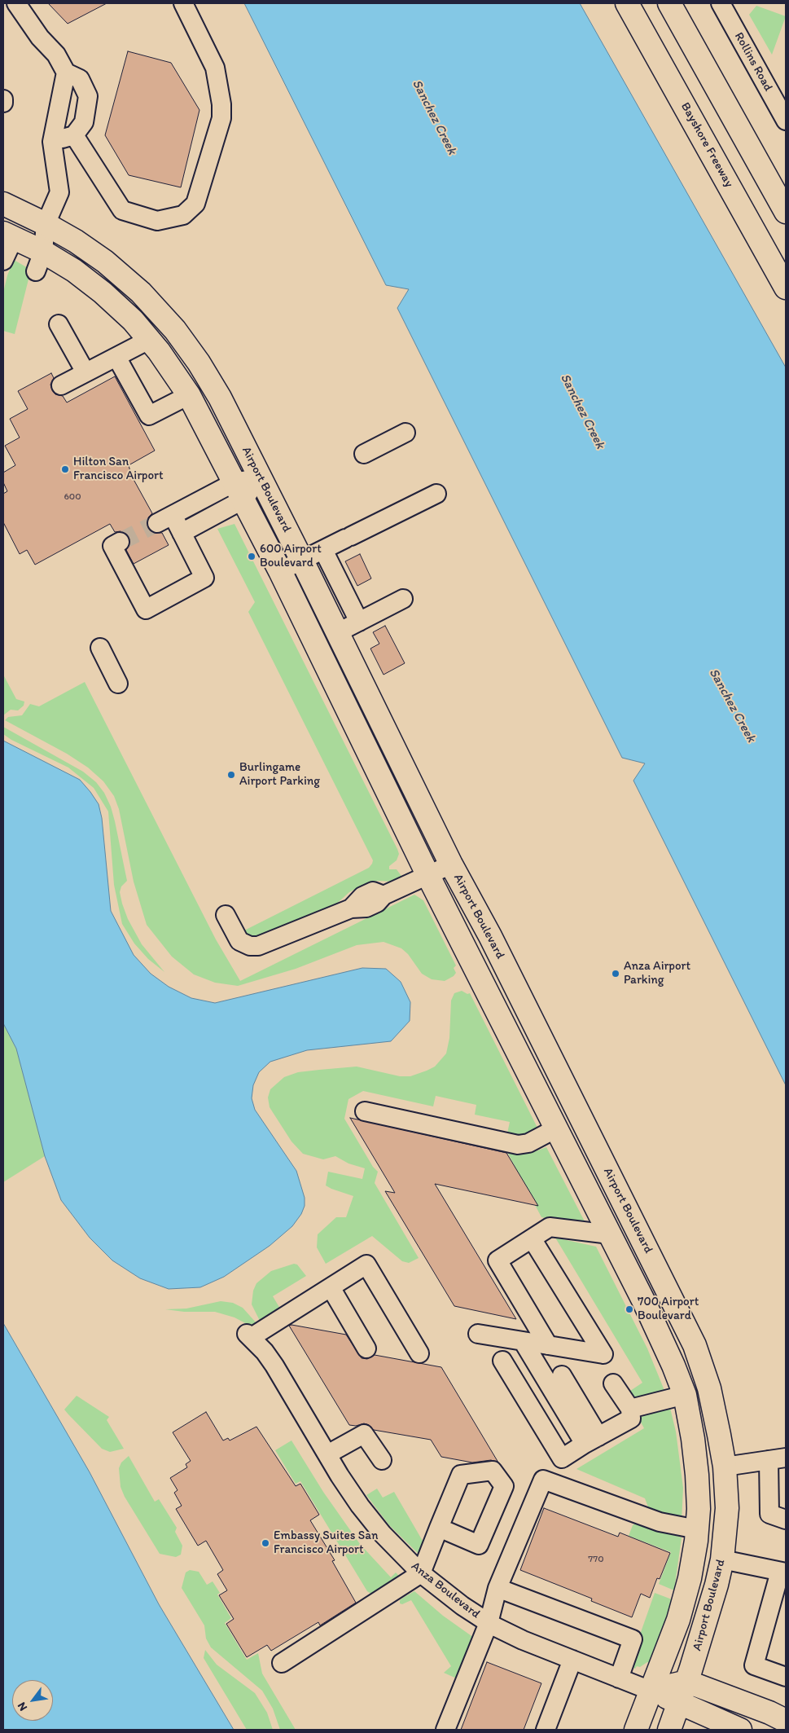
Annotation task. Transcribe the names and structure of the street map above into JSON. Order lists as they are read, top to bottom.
{
  "streets": {
    "main road": ["Bayshore Freeway", "Airport Boulevard", "Anza Boulevard"],
    "street": ["Rollins Road"]
  },
  "crossings": [
    ["Airport Boulevard", "Anza Boulevard"]
  ],
  "water": ["Sanchez Creek"],
  "places": [
    "Hilton San Francisco Airport",
    "600 Airport Boulevard",
    "Burlingame Airport Parking",
    "Anza Airport Parking",
    "700 Airport Boulevard",
    "Embassy Suites San Francisco Airport"
  ],
  "house_numbers": ["600", "770"],
  "north": "bottom left"
}
